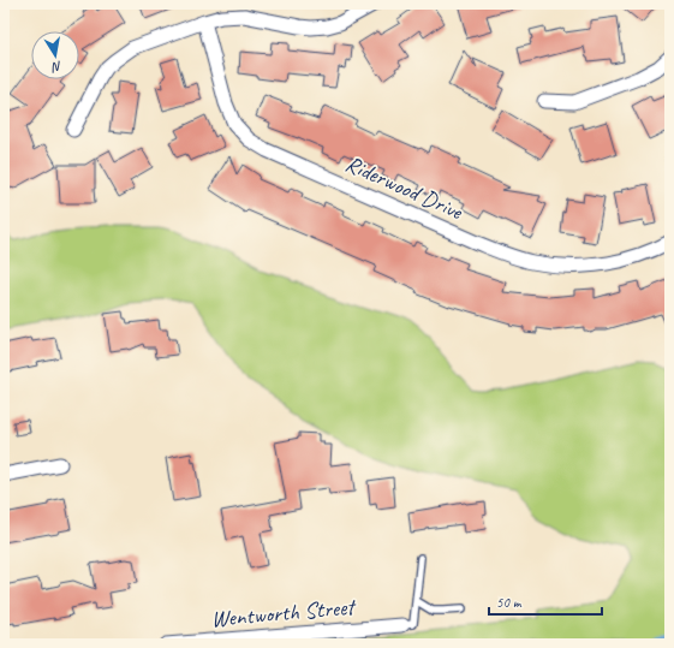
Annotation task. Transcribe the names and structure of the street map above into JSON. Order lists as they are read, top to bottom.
{
  "streets": {
    "street": ["Riderwood Drive", "Wentworth Street"]
  },
  "scale_bar": "50 m",
  "north": "bottom"
}
